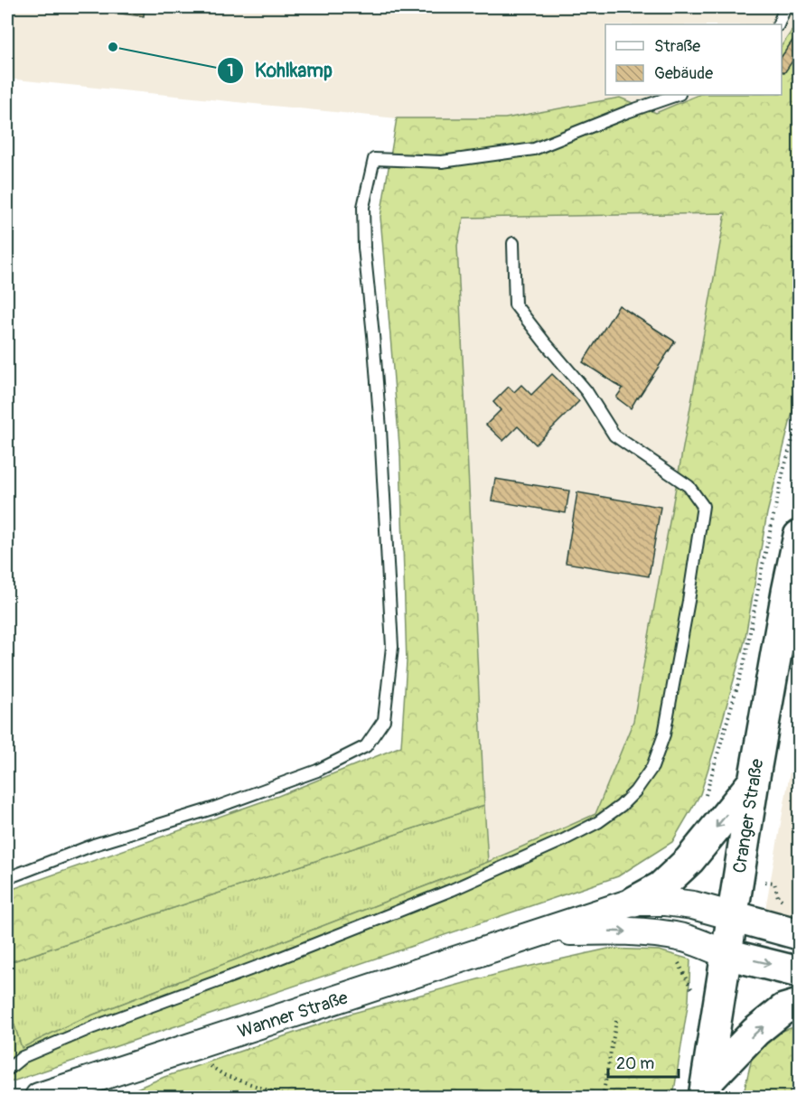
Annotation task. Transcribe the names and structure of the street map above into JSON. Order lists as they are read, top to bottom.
{
  "streets": {
    "main road": ["Cranger Straße"],
    "street": ["Wanner Straße"]
  },
  "crossings": [
    ["Cranger Straße", "Wanner Straße"]
  ],
  "places": ["Kohlkamp"],
  "legend": ["Straße", "Gebäude"],
  "scale_bar": "20 m"
}
